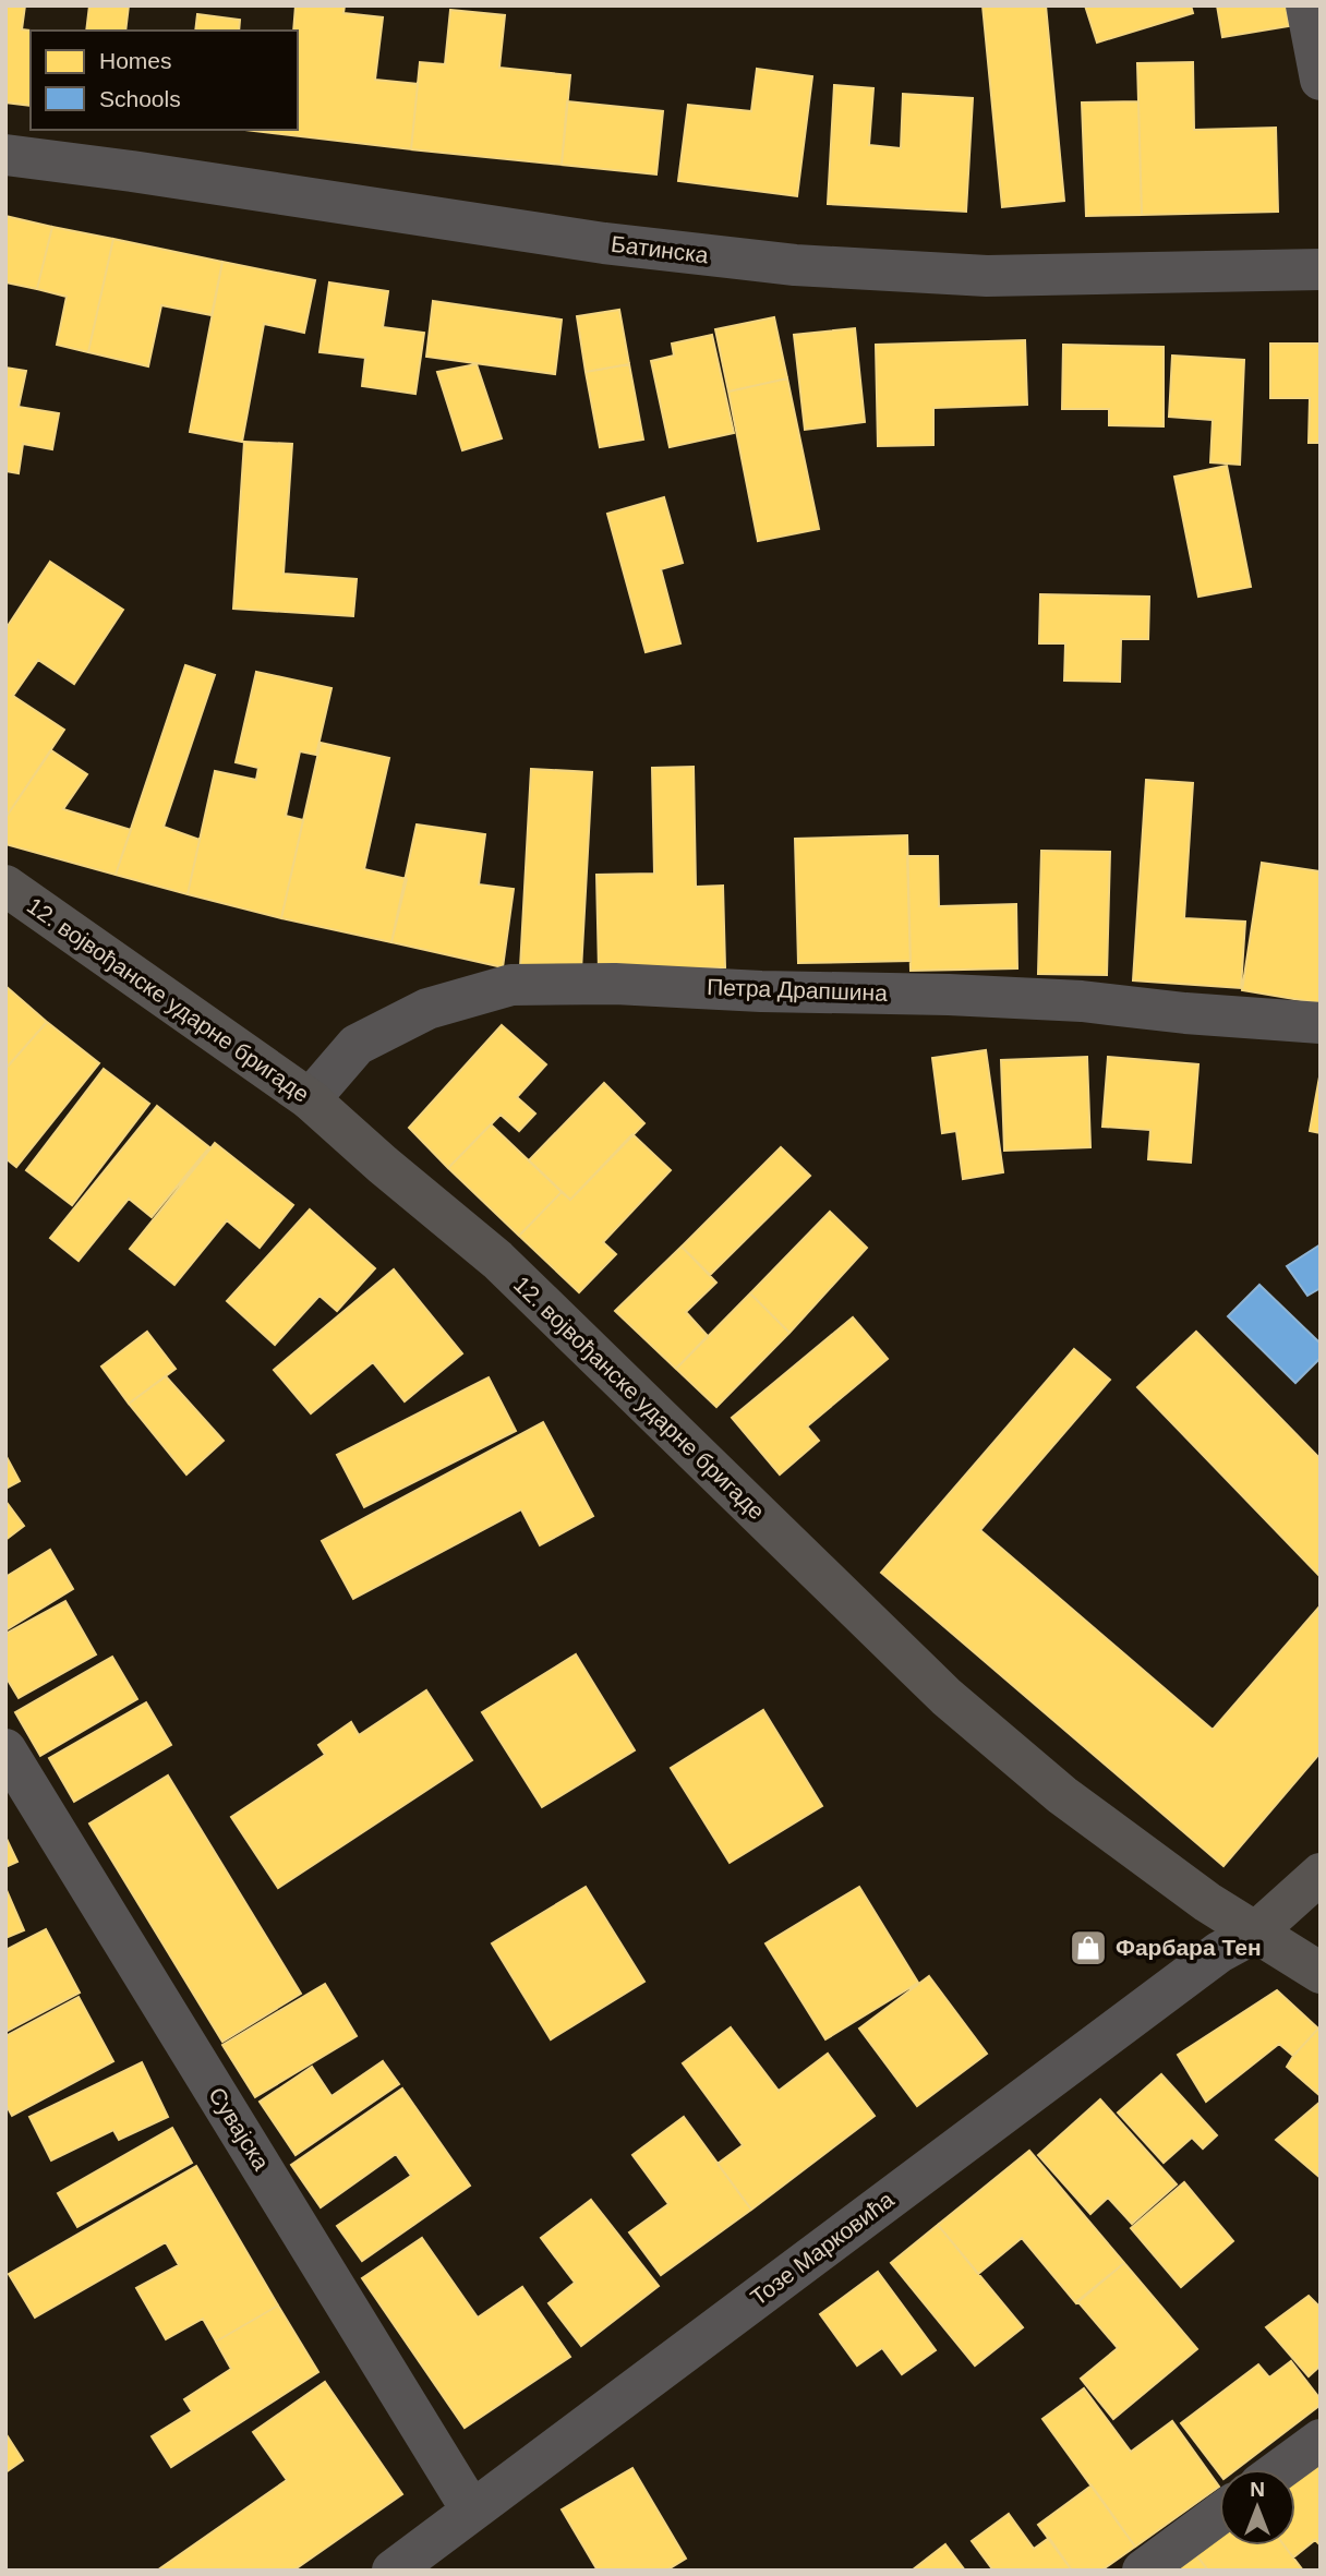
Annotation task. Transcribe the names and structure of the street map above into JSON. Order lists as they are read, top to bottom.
{
  "streets": {
    "main road": ["12. војвођанске ударне бригаде"],
    "street": [
      "Батинска",
      "Петра Драпшина",
      "Сувајска",
      "Тозе Марковића"
    ]
  },
  "crossings": [
    ["Петра Драпшина", "12. војвођанске ударне бригаде"],
    ["12. војвођанске ударне бригаде", "Тозе Марковића"],
    ["Сувајска", "Тозе Марковића"]
  ],
  "places": {
    "shop": ["Фарбара Тен"]
  },
  "legend": ["Homes", "Schools"],
  "north": "top"
}
